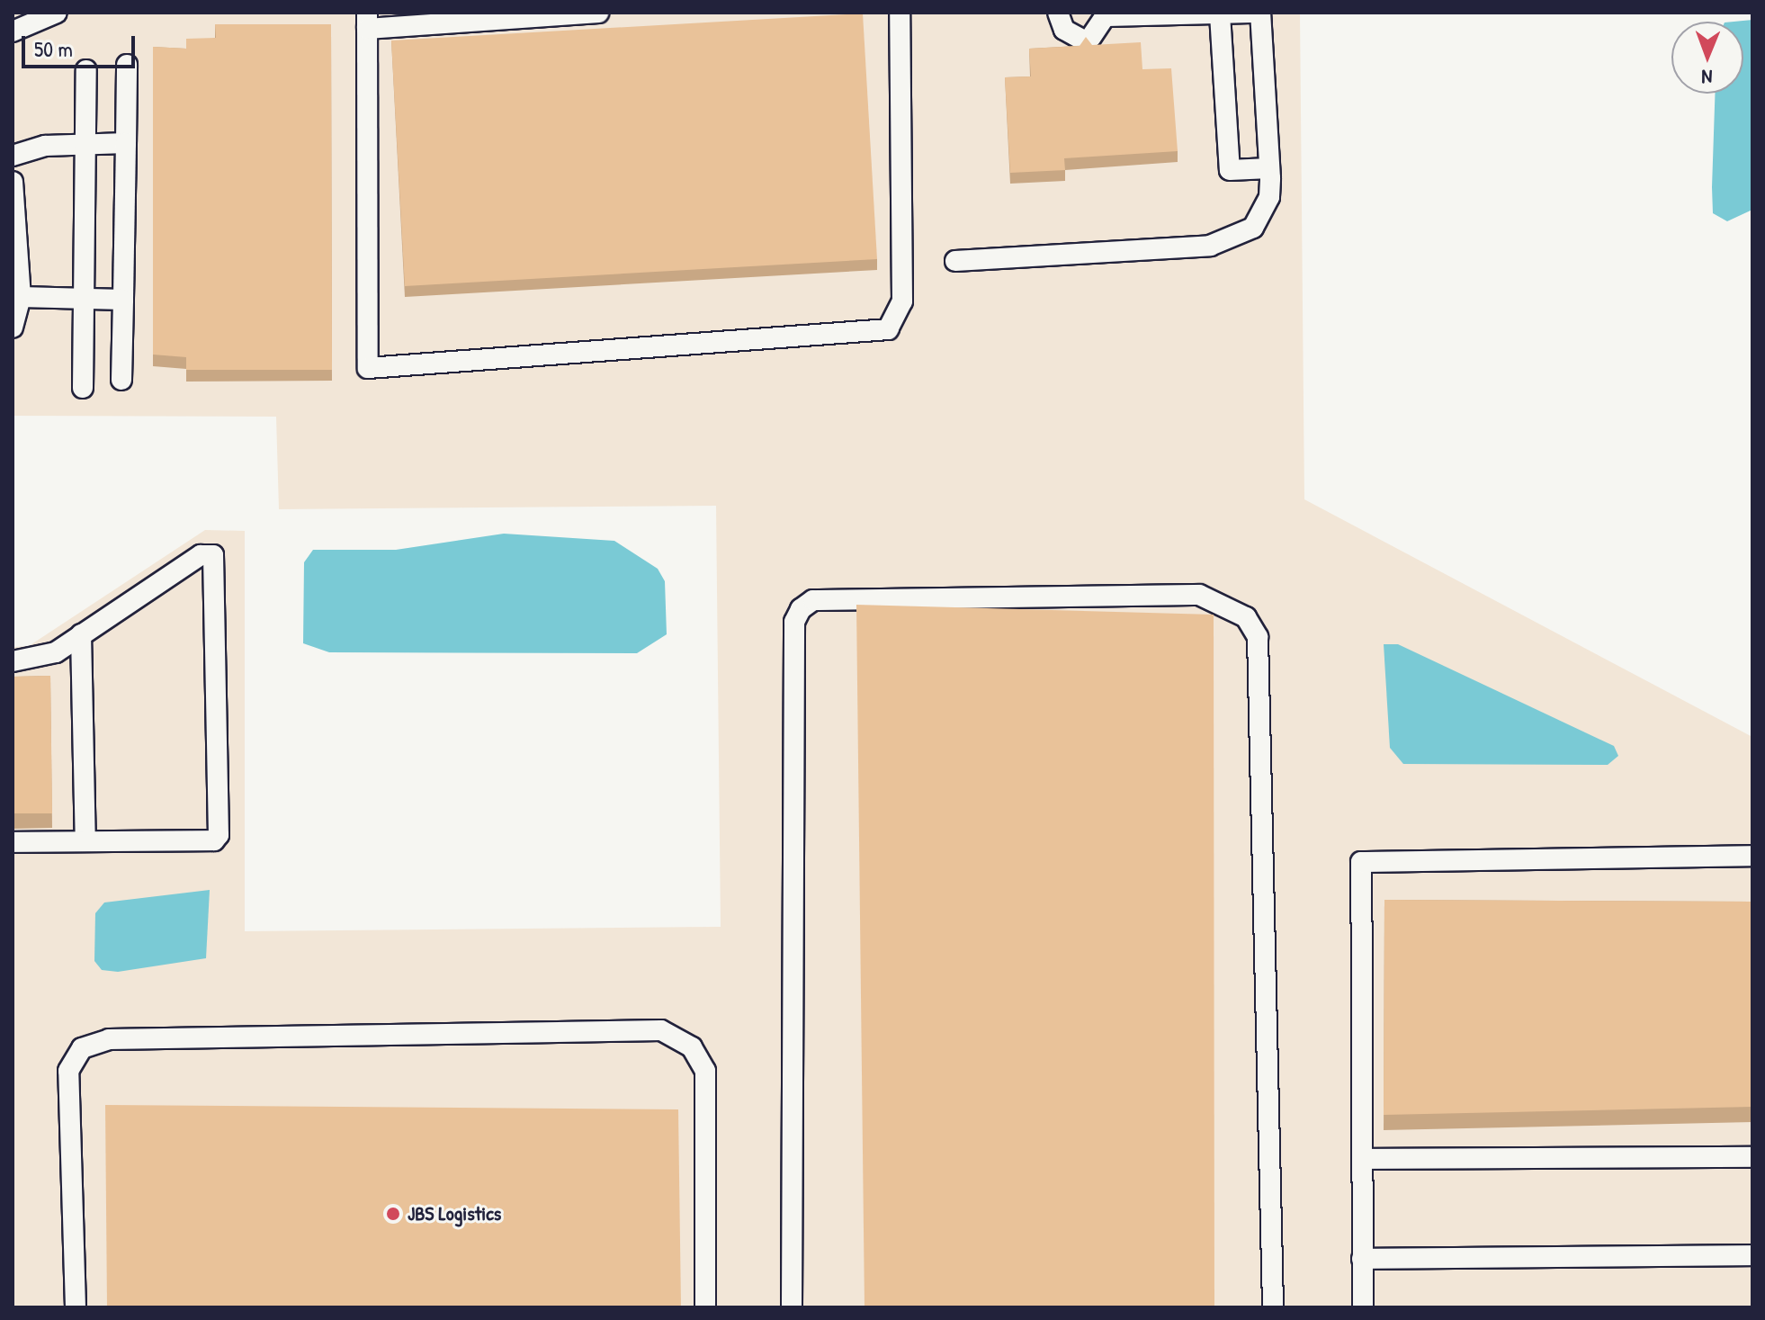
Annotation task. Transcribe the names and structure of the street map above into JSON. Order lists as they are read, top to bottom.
{
  "places": ["JBS Logistics"],
  "scale_bar": "50 m",
  "north": "bottom"
}
